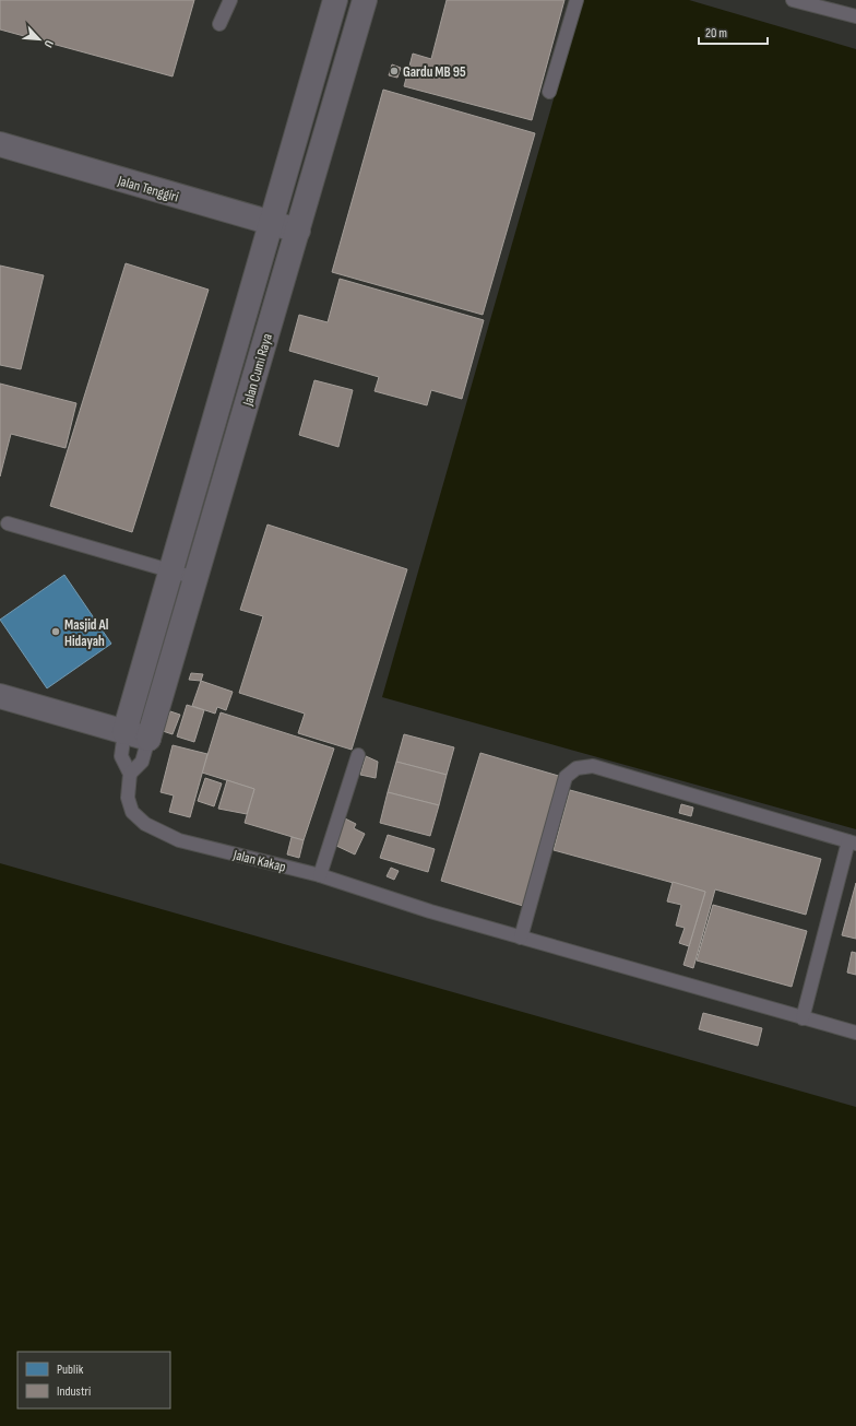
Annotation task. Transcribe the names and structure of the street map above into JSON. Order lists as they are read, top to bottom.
{
  "streets": {
    "street": ["Jalan Tenggiri", "Jalan Cumi Raya"],
    "lane": ["Jalan Kakap"]
  },
  "crossings": [
    ["Jalan Tenggiri", "Jalan Cumi Raya"],
    ["Jalan Cumi Raya", "Jalan Kakap"]
  ],
  "places": ["Gardu MB 95", "Masjid Al Hidayah"],
  "legend": ["Publik", "Industri"],
  "scale_bar": "20 m",
  "north": "bottom right"
}
